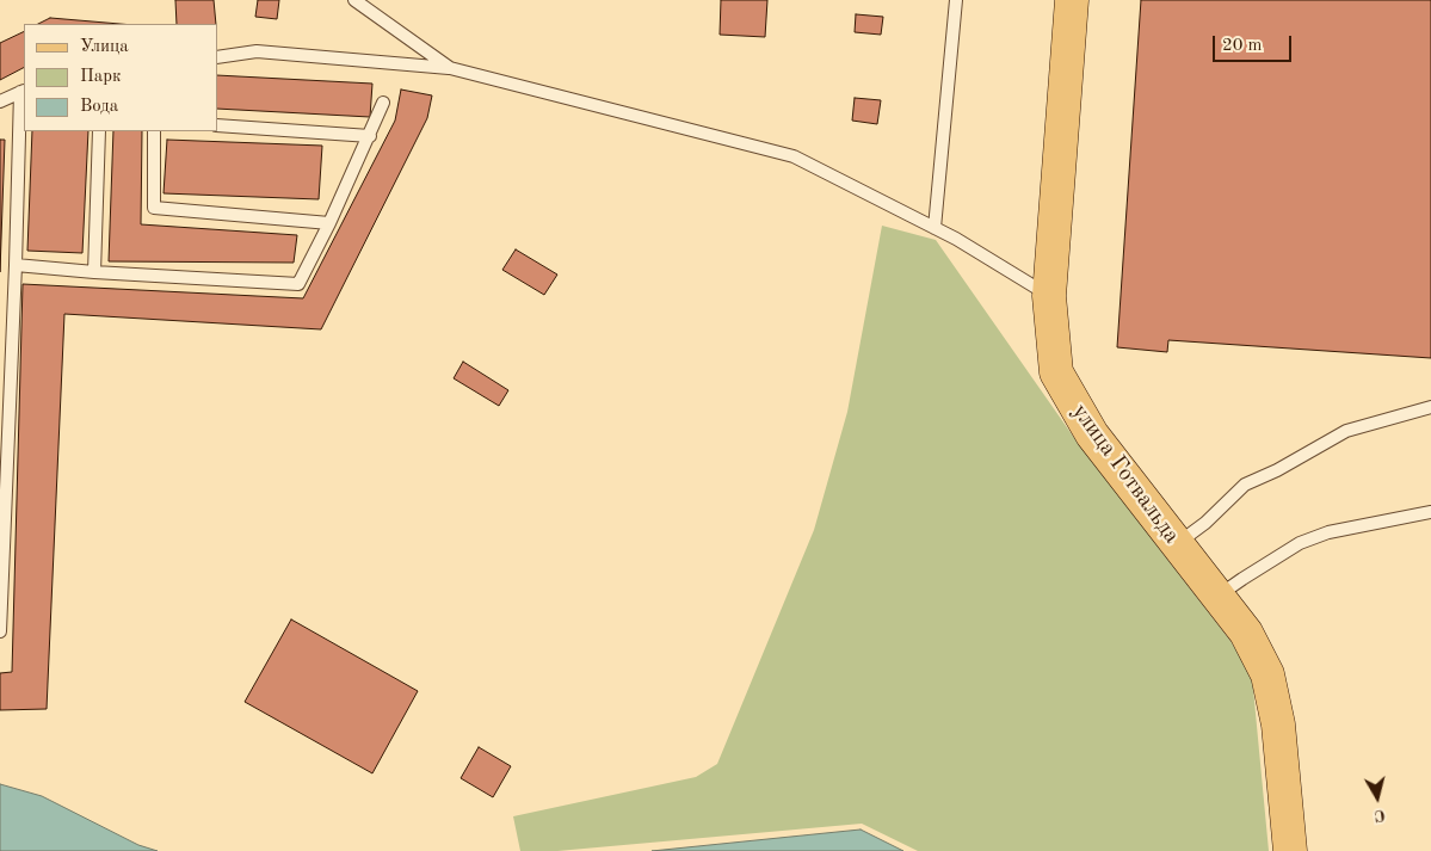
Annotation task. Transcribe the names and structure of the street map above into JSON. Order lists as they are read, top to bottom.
{
  "streets": {
    "main road": ["улица Готвальда"]
  },
  "legend": ["Улица", "Парк", "Вода"],
  "scale_bar": "20 m",
  "north": "bottom"
}
